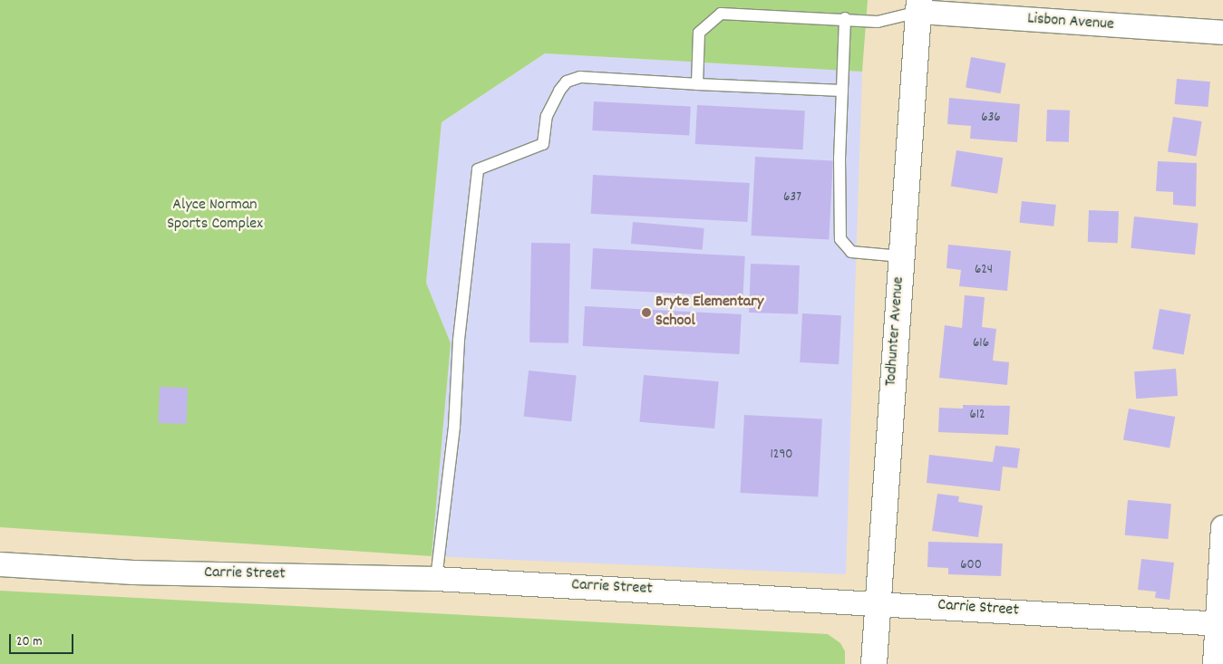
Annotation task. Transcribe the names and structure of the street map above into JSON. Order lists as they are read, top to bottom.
{
  "streets": {
    "street": ["Lisbon Avenue", "Todhunter Avenue", "Carrie Street"]
  },
  "crossings": [
    ["Lisbon Avenue", "Todhunter Avenue"],
    ["Todhunter Avenue", "Carrie Street"]
  ],
  "parks": ["Alyce Norman Sports Complex"],
  "places": ["Bryte Elementary School"],
  "house_numbers": [
    "636",
    "637",
    "624",
    "616",
    "612",
    "1290",
    "600"
  ],
  "scale_bar": "20 m"
}
